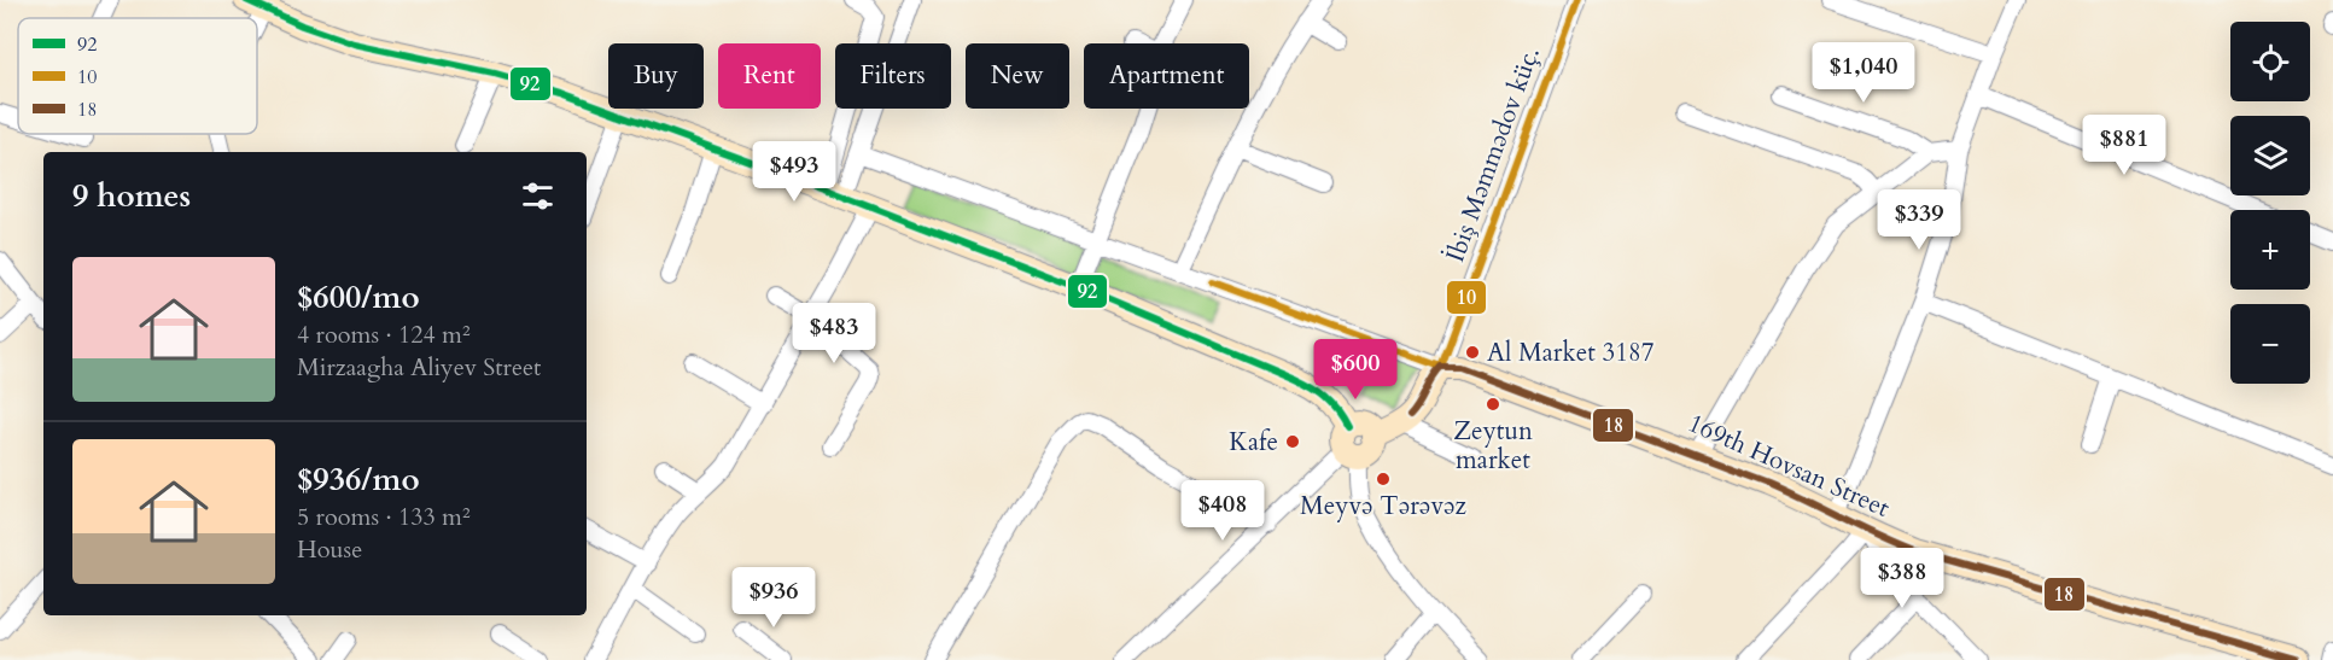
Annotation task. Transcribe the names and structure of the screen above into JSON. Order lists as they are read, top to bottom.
{
  "streets": {
    "street": ["İbiş Məmmədov küç.", "169th Hovsan Street"]
  },
  "crossings": [
    ["İbiş Məmmədov küç.", "169th Hovsan Street"]
  ],
  "places": [
    "Al Market 3187",
    "Zeytun market",
    "Kafe",
    "Meyvə Tərəvəz"
  ],
  "lines": ["transit line 92", "transit line 10", "transit line 18"],
  "legend": ["92", "10", "18"],
  "page": {
    "map_buttons": ["+", "−"],
    "price": [
      "$1,040",
      "$881",
      "$493",
      "$339",
      "$483",
      "$600",
      "$408",
      "$388",
      "$936"
    ],
    "chip": [
      "Buy",
      "Rent",
      "Filters",
      "New",
      "Apartment"
    ],
    "heading": "9 homes",
    "list": [
      {
        "name": "$600/mo",
        "note": "4 rooms · 124 m² · Mirzaagha Aliyev Street"
      },
      {
        "name": "$936/mo",
        "note": "5 rooms · 133 m² · House"
      }
    ]
  }
}
